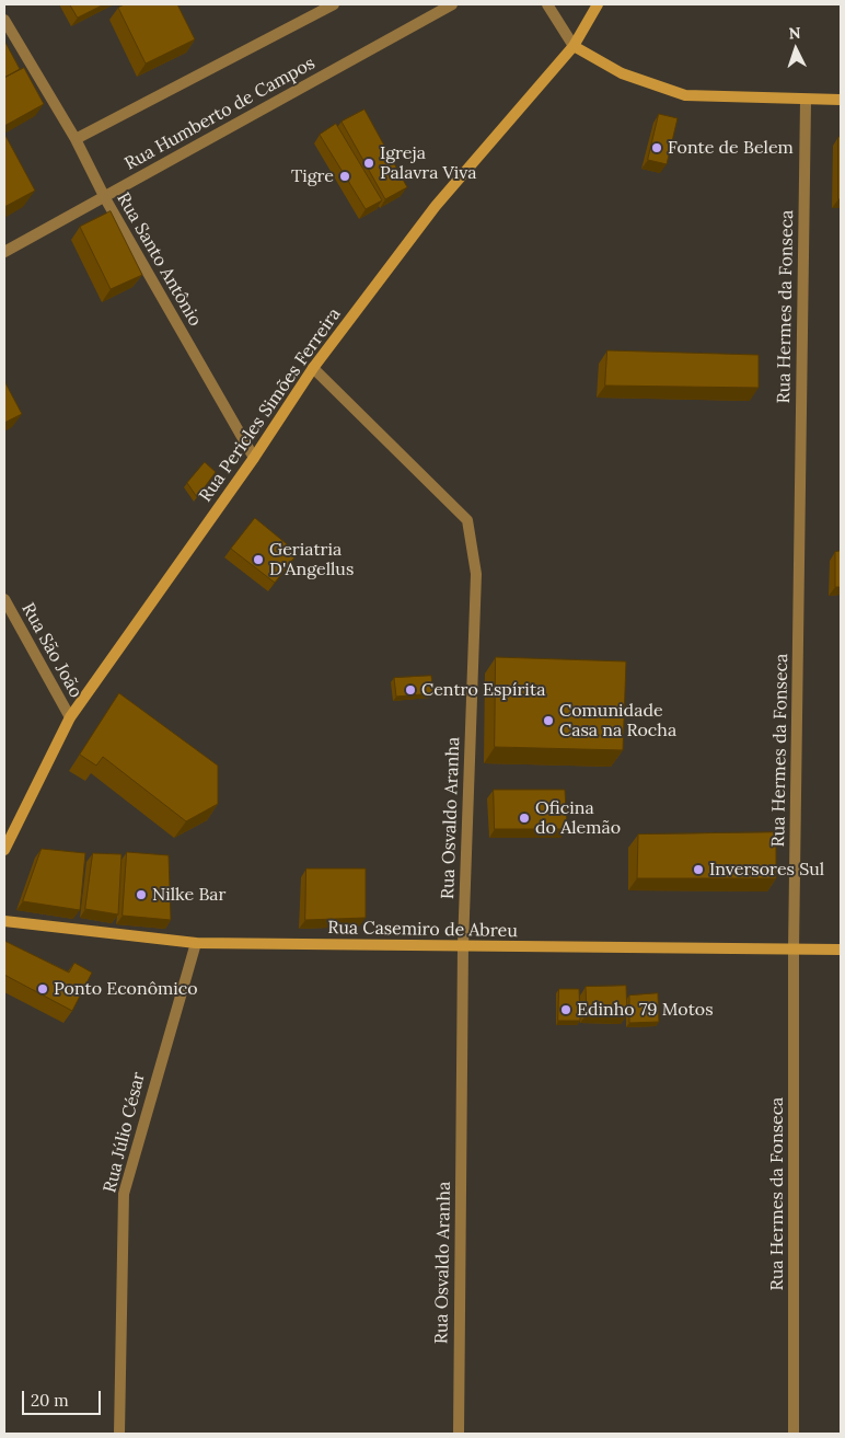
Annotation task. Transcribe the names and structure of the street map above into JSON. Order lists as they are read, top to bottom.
{
  "streets": {
    "street": [
      "Rua Humberto de Campos",
      "Rua Santo Antônio",
      "Rua Hermes da Fonseca",
      "Rua Pericles Simões Ferreira",
      "Rua São João",
      "Rua Osvaldo Aranha",
      "Rua Casemiro de Abreu",
      "Rua Júlio César"
    ]
  },
  "crossings": [
    ["Rua Humberto de Campos", "Rua Santo Antônio"],
    ["Rua Santo Antônio", "Rua Pericles Simões Ferreira"],
    ["Rua Hermes da Fonseca", "Rua Casemiro de Abreu"],
    ["Rua Pericles Simões Ferreira", "Rua São João"],
    ["Rua Pericles Simões Ferreira", "Rua Osvaldo Aranha"],
    ["Rua Osvaldo Aranha", "Rua Casemiro de Abreu"],
    ["Rua Casemiro de Abreu", "Rua Júlio César"]
  ],
  "places": [
    "Fonte de Belem",
    "Igreja Palavra Viva",
    "Tigre",
    "Geriatria D'Angellus",
    "Centro Espírita",
    "Comunidade Casa na Rocha",
    "Oficina do Alemão",
    "Inversores Sul",
    "Nilke Bar",
    "Ponto Econômico",
    "Edinho 79 Motos"
  ],
  "scale_bar": "20 m",
  "north": "top"
}
